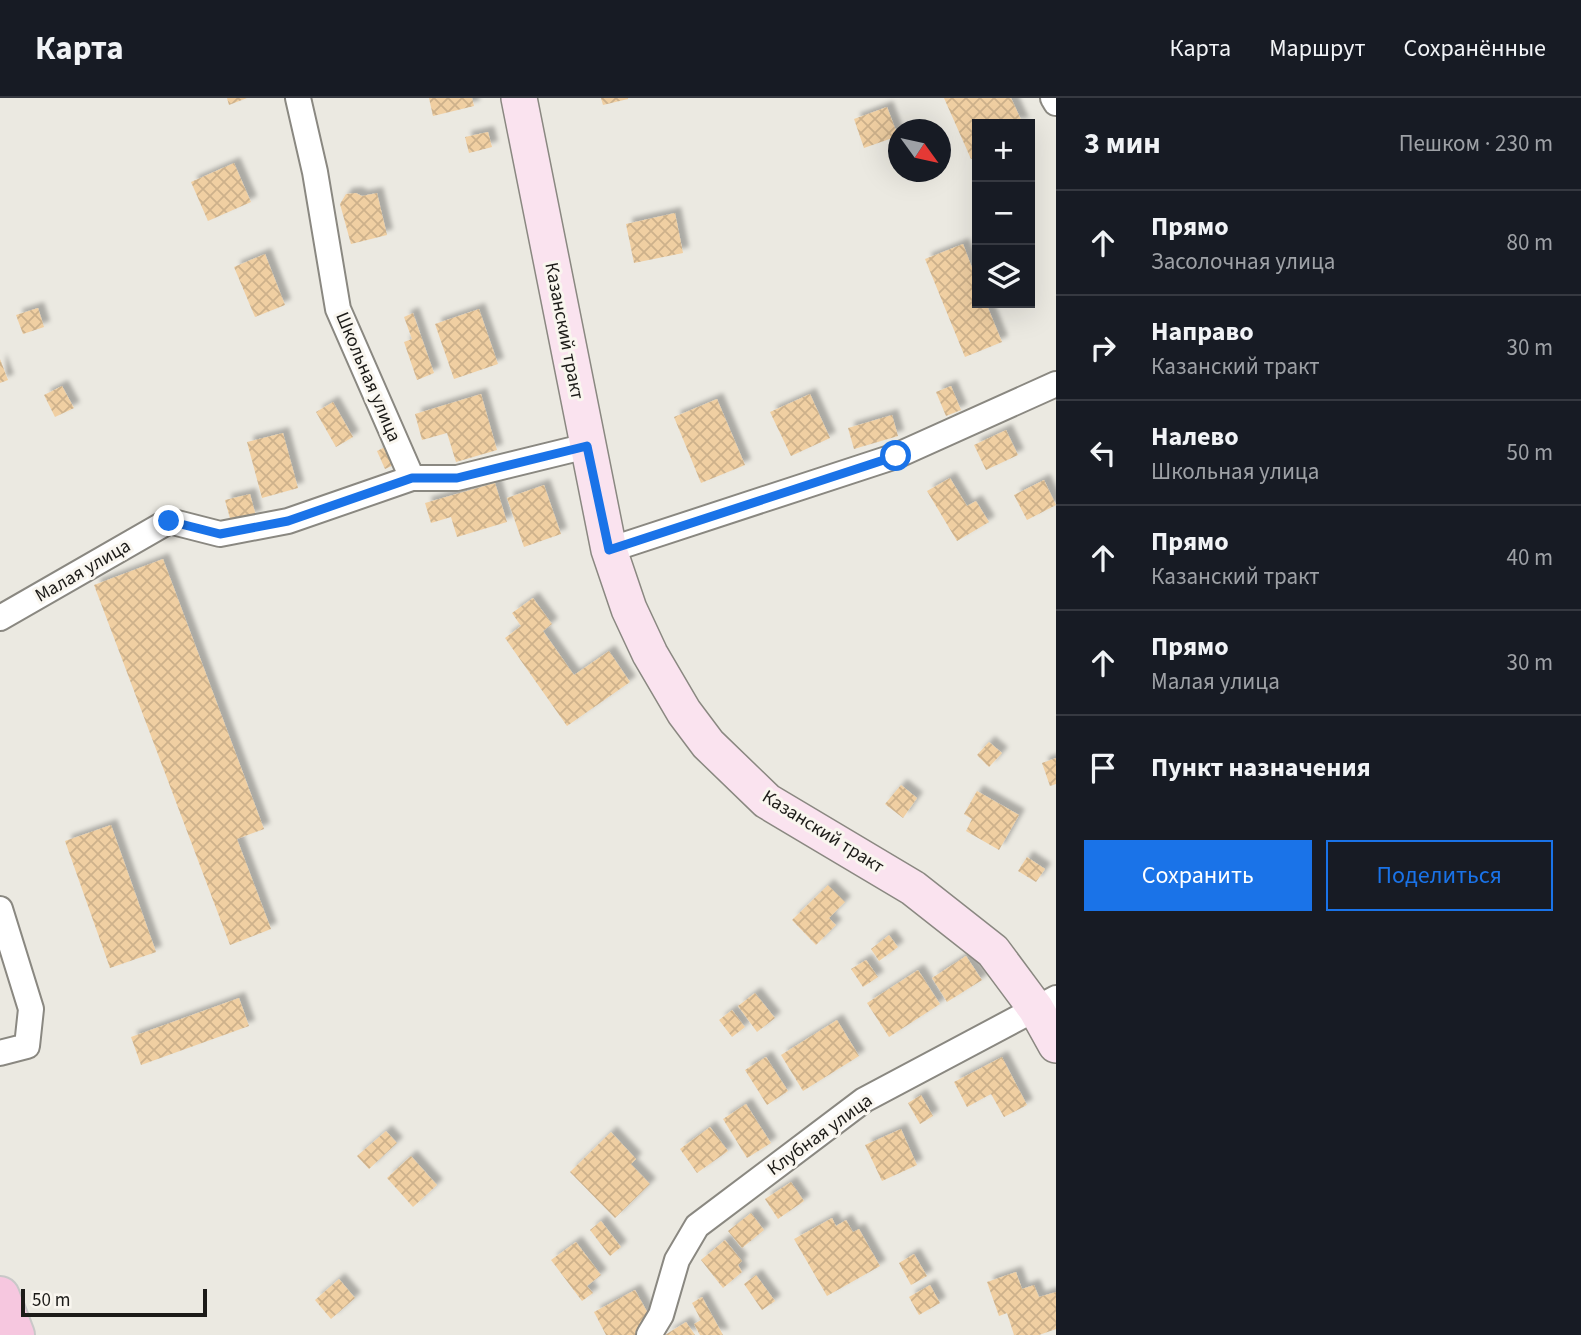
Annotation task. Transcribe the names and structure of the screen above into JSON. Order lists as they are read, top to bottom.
{
  "streets": {
    "street": [
      "Казанский тракт",
      "Школьная улица",
      "Малая улица",
      "Клубная улица"
    ]
  },
  "crossings": [
    ["Казанский тракт", "Клубная улица"],
    ["Школьная улица", "Малая улица"]
  ],
  "scale_bar": "50 m",
  "north": "bottom right",
  "page": {
    "header": "Карта",
    "nav": ["Карта", "Маршрут", "Сохранённые"],
    "heading": ["3 мин", "Пешком · 230 m"],
    "map_buttons": ["+", "−"],
    "list": [
      ["Прямо", "Засолочная улица", "80 m"],
      ["Направо", "Казанский тракт", "30 m"],
      ["Налево", "Школьная улица", "50 m"],
      ["Прямо", "Казанский тракт", "40 m"],
      ["Прямо", "Малая улица", "30 m"],
      "Пункт назначения"
    ],
    "buttons": ["Сохранить", "Поделиться"],
    "scale": "50 m"
  }
}
